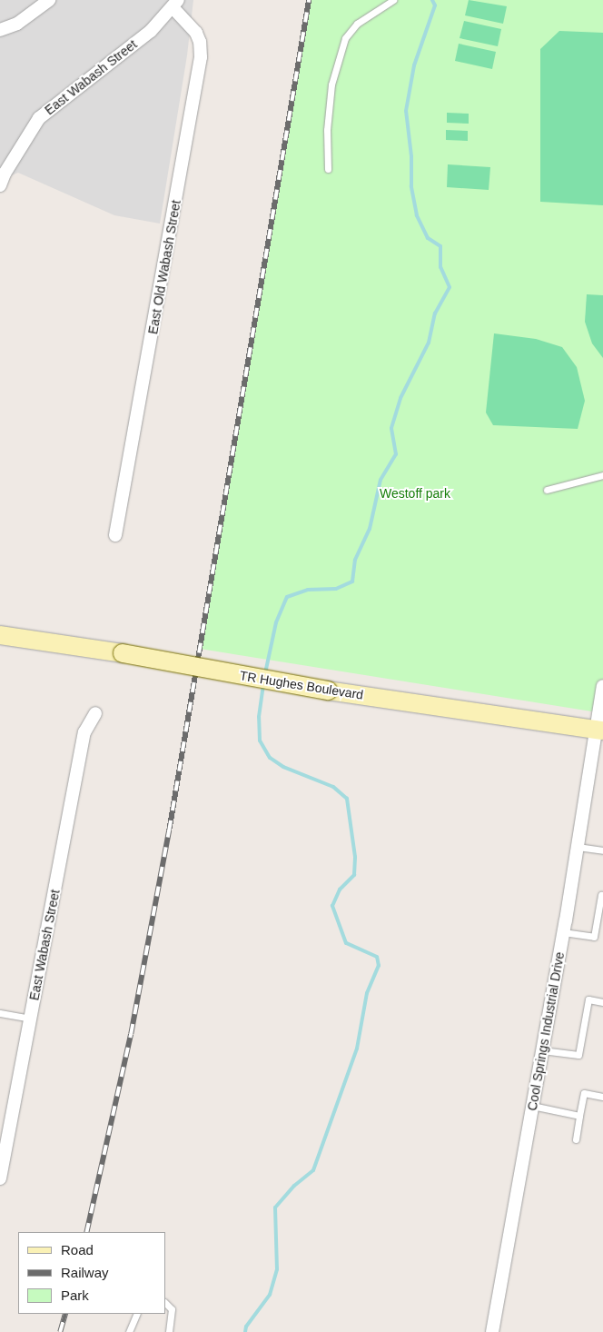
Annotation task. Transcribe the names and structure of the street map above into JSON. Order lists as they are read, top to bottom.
{
  "streets": {
    "main road": ["TR Hughes Boulevard"],
    "street": ["East Wabash Street", "East Old Wabash Street", "Cool Springs Industrial Drive"]
  },
  "crossings": [
    ["East Wabash Street", "East Old Wabash Street"],
    ["TR Hughes Boulevard", "Cool Springs Industrial Drive"]
  ],
  "parks": ["Westoff park"],
  "legend": ["Road", "Railway", "Park"]
}
